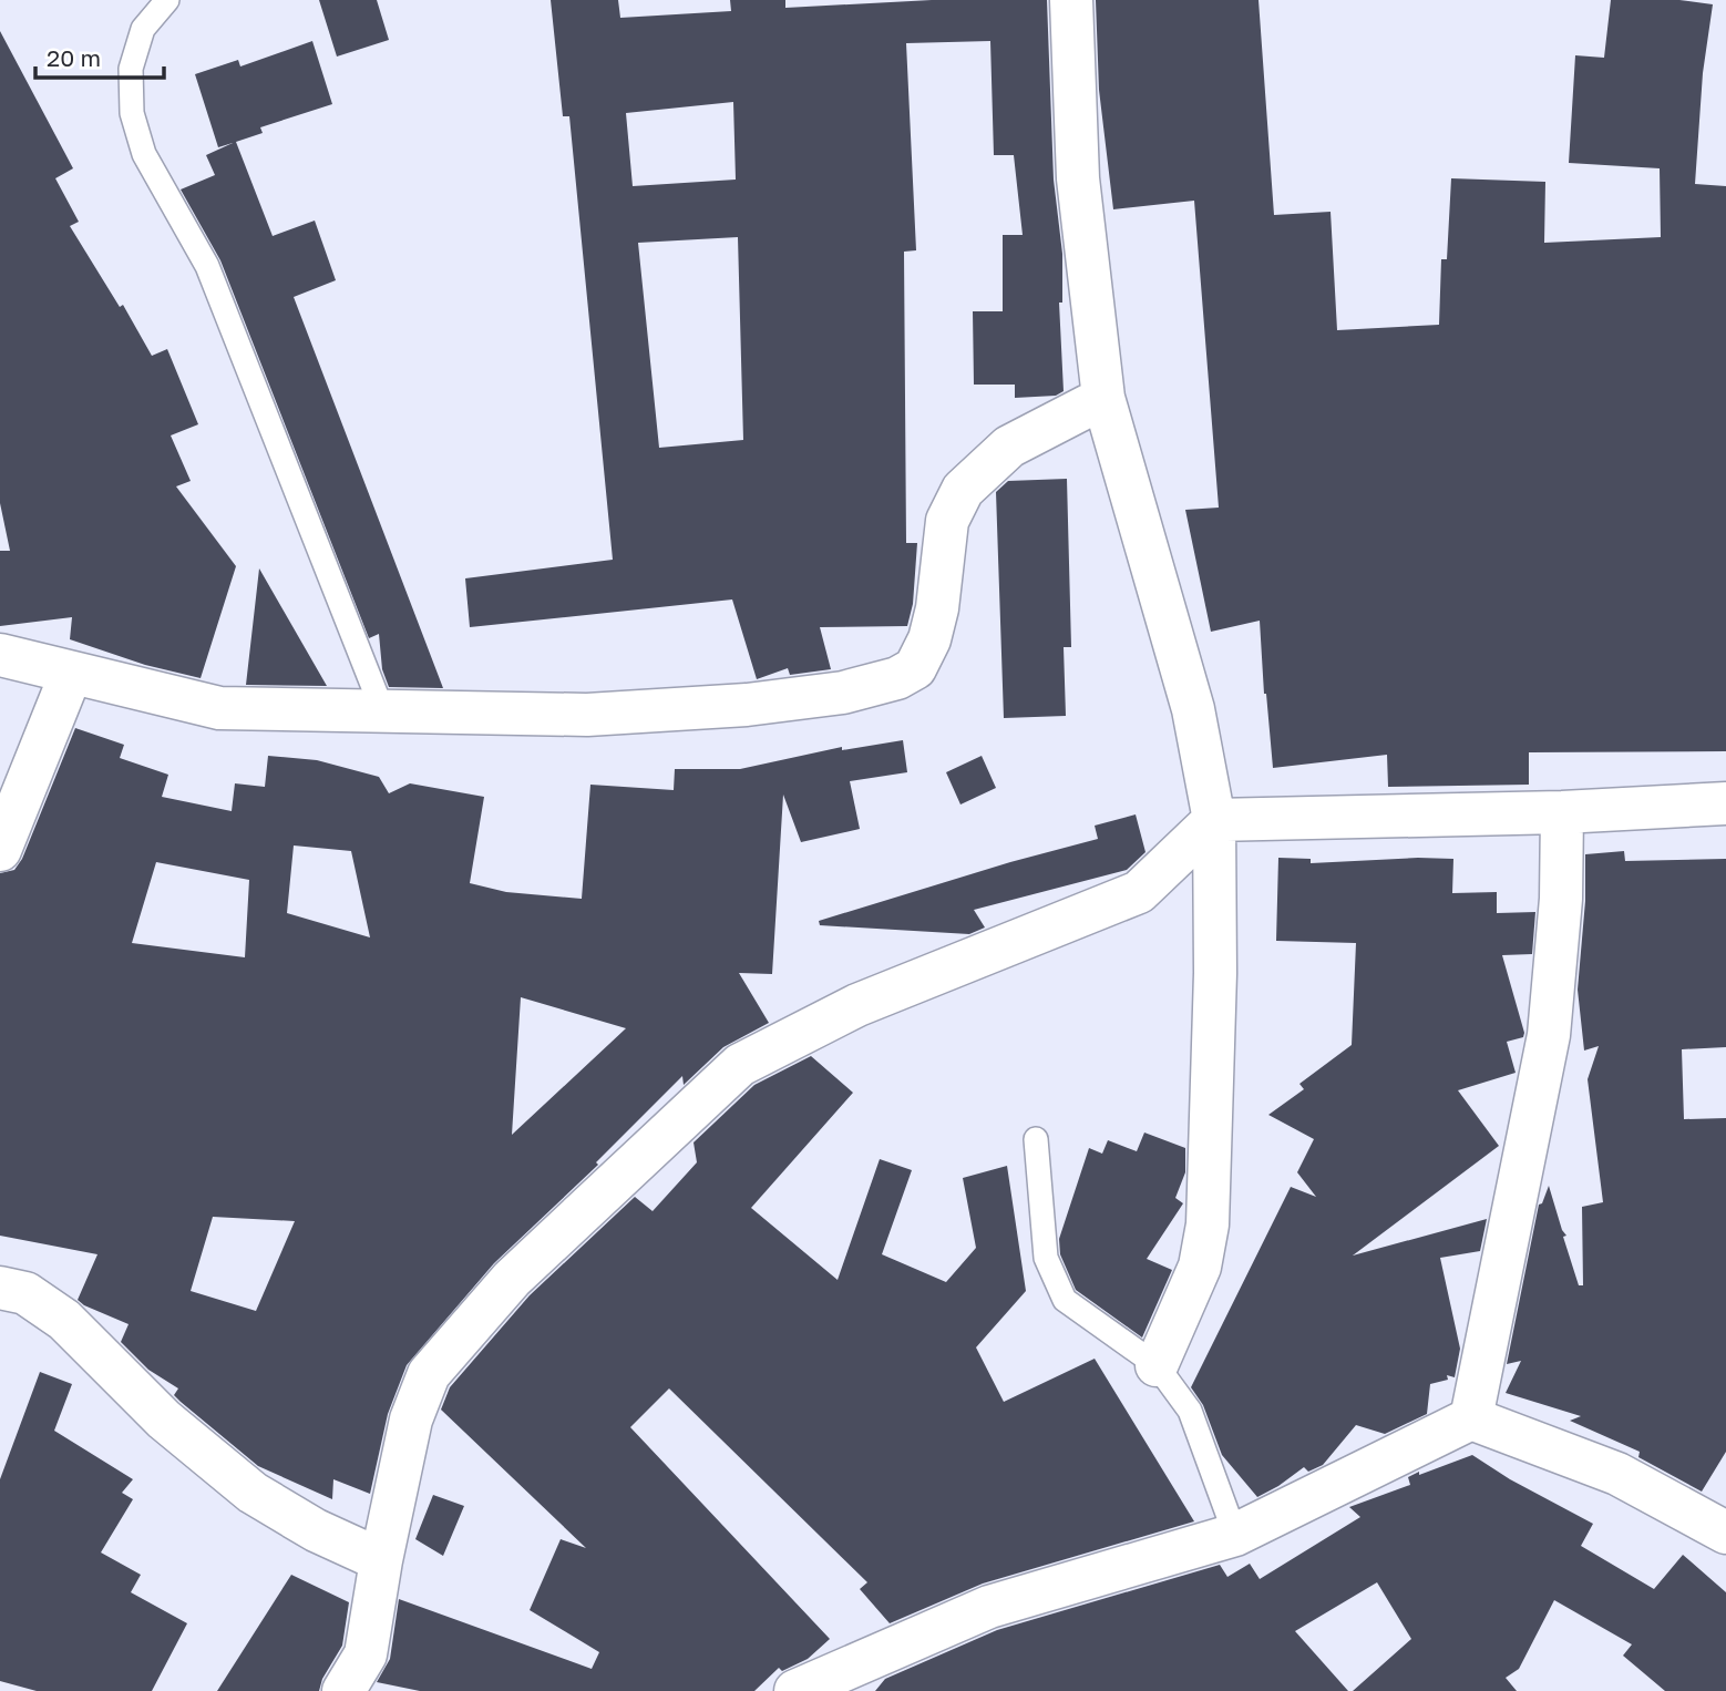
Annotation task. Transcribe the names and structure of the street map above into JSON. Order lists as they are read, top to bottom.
{
  "scale_bar": "20 m"
}
